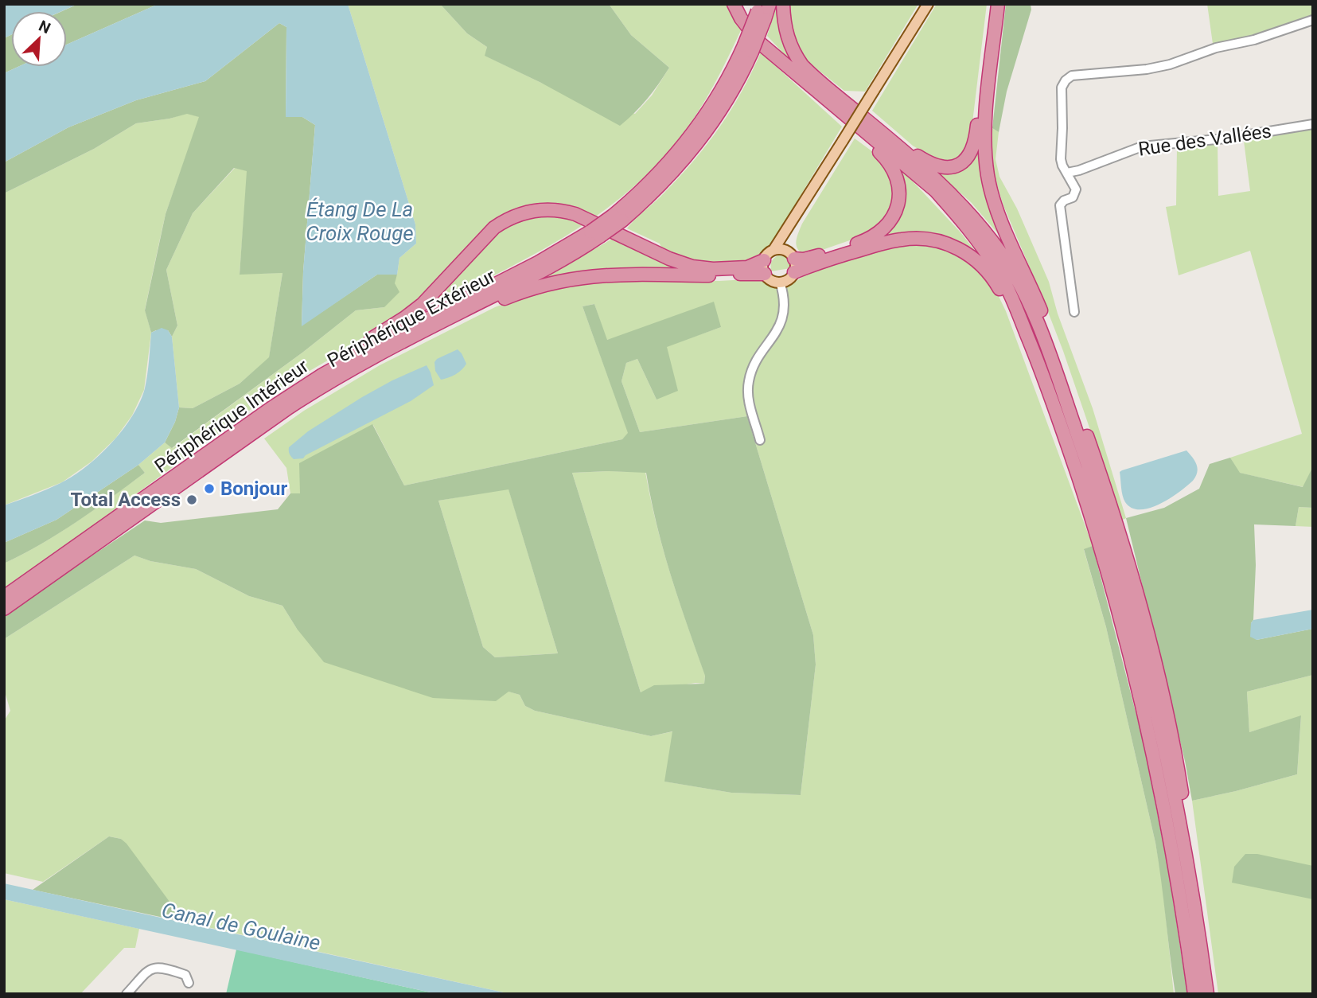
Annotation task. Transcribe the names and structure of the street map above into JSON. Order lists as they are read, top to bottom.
{
  "streets": {
    "highway": ["Périphérique Extérieur", "Périphérique Intérieur"],
    "street": ["Rue des Vallées"]
  },
  "crossings": [
    ["Périphérique Extérieur", "Périphérique Intérieur"]
  ],
  "water": ["Étang De La Croix Rouge", "Canal de Goulaine"],
  "places": ["Bonjour", "Total Access"],
  "north": "top right"
}
